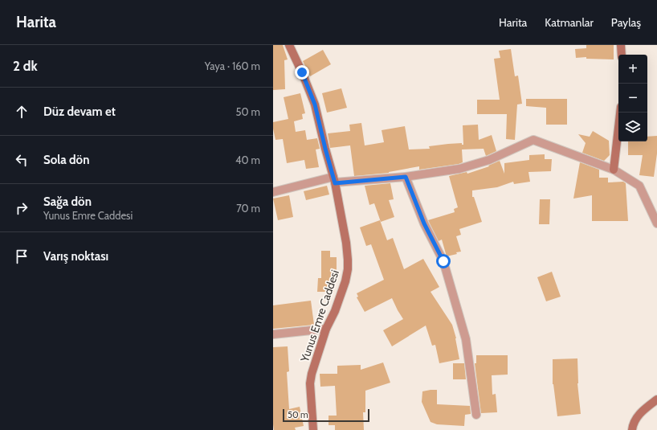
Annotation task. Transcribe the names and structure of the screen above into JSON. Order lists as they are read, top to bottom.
{
  "streets": {
    "street": ["Yunus Emre Caddesi"]
  },
  "scale_bar": "50 m",
  "page": {
    "header": "Harita",
    "nav": ["Harita", "Katmanlar", "Paylaş"],
    "heading": ["2 dk", "Yaya · 160 m"],
    "map_buttons": ["+", "−"],
    "list": [
      ["Düz devam et", "50 m"],
      ["Sola dön", "40 m"],
      ["Sağa dön", "Yunus Emre Caddesi", "70 m"],
      "Varış noktası"
    ],
    "scale": "50 m"
  }
}
